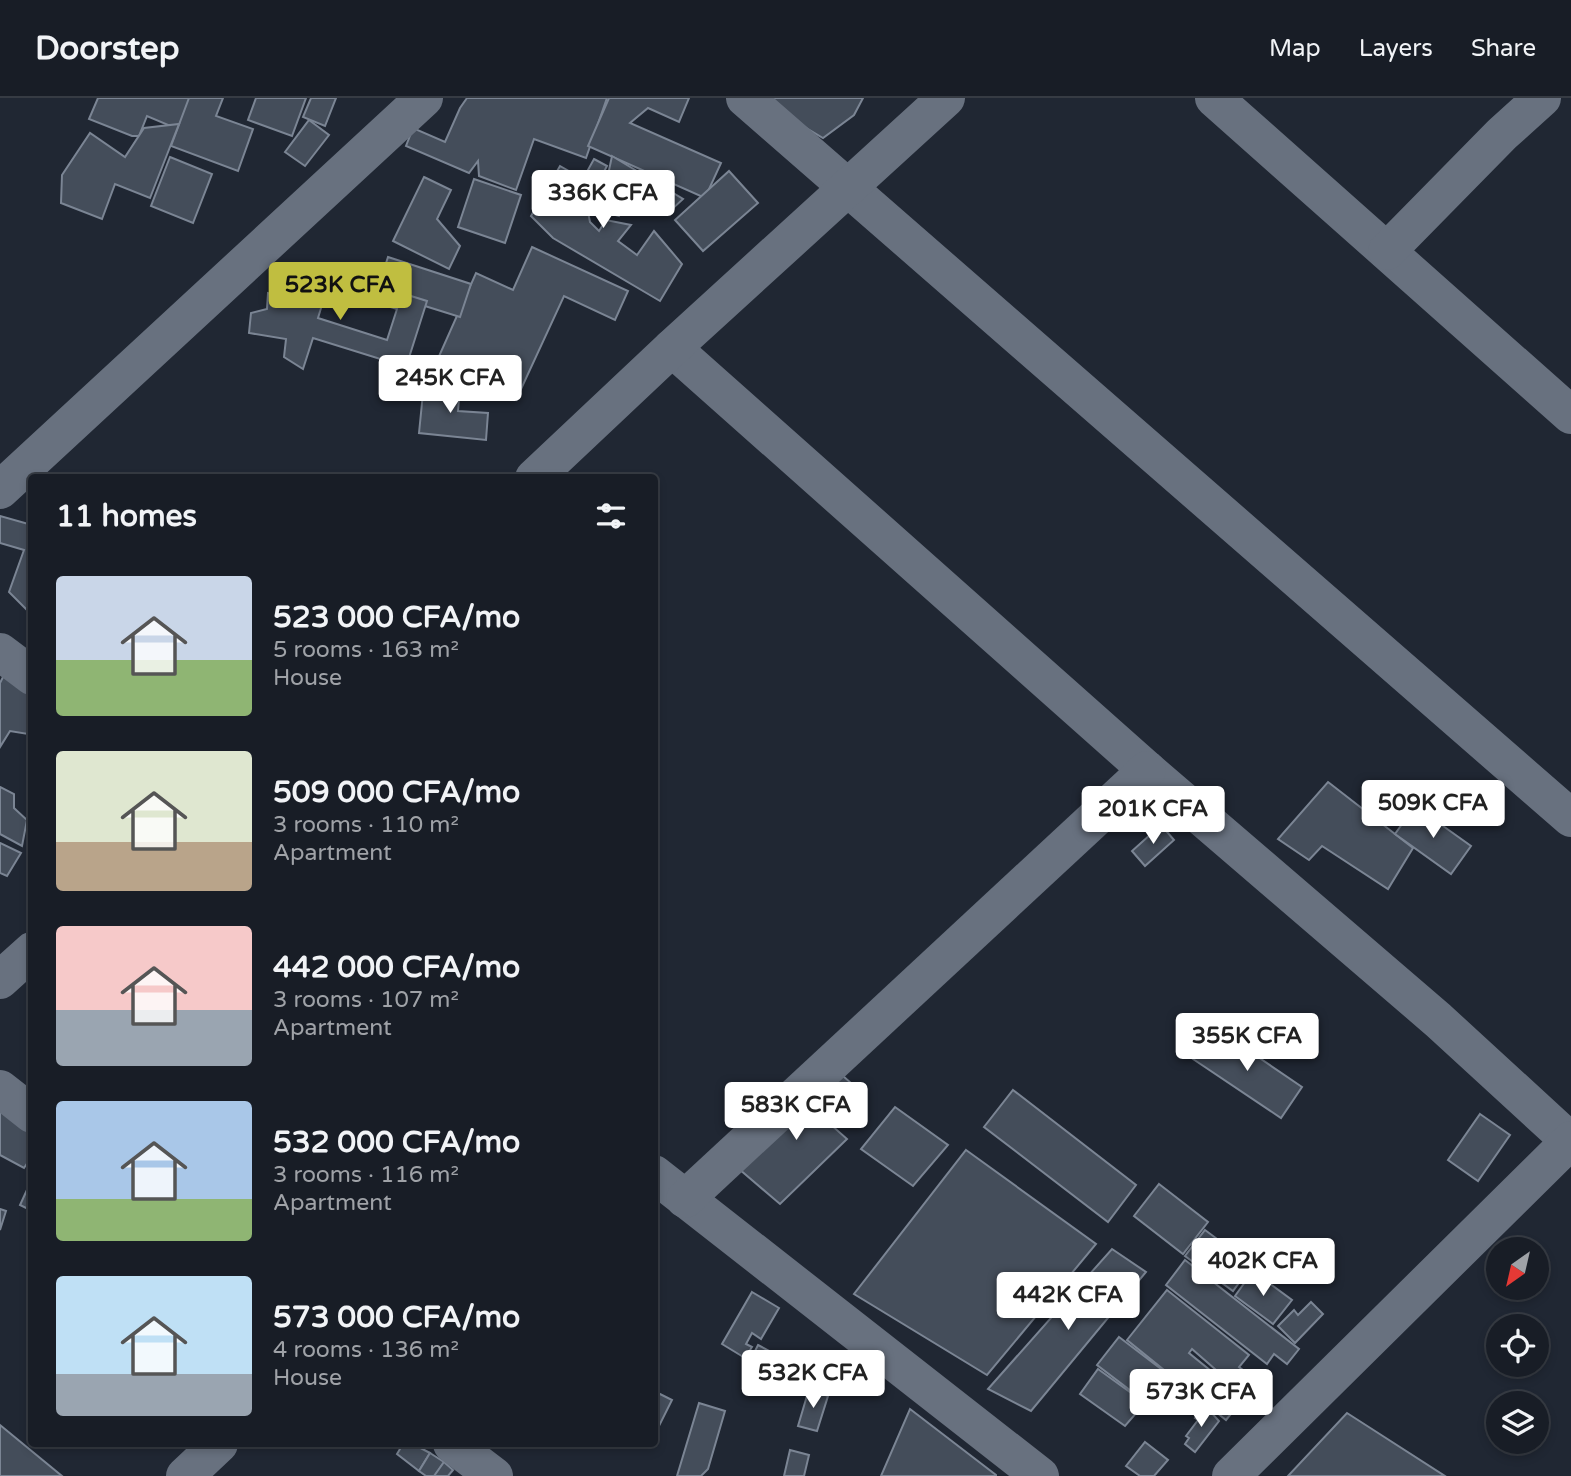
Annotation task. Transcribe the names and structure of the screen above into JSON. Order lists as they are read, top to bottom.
{
  "north": "bottom left",
  "page": {
    "header": "Doorstep",
    "nav": ["Map", "Layers", "Share"],
    "price": [
      "336K CFA",
      "523K CFA",
      "245K CFA",
      "509K CFA",
      "201K CFA",
      "355K CFA",
      "583K CFA",
      "402K CFA",
      "442K CFA",
      "532K CFA",
      "573K CFA"
    ],
    "heading": "11 homes",
    "list": [
      {
        "name": "523 000 CFA/mo",
        "note": "5 rooms · 163 m² · House"
      },
      {
        "name": "509 000 CFA/mo",
        "note": "3 rooms · 110 m² · Apartment"
      },
      {
        "name": "442 000 CFA/mo",
        "note": "3 rooms · 107 m² · Apartment"
      },
      {
        "name": "532 000 CFA/mo",
        "note": "3 rooms · 116 m² · Apartment"
      },
      {
        "name": "573 000 CFA/mo",
        "note": "4 rooms · 136 m² · House"
      }
    ]
  }
}
